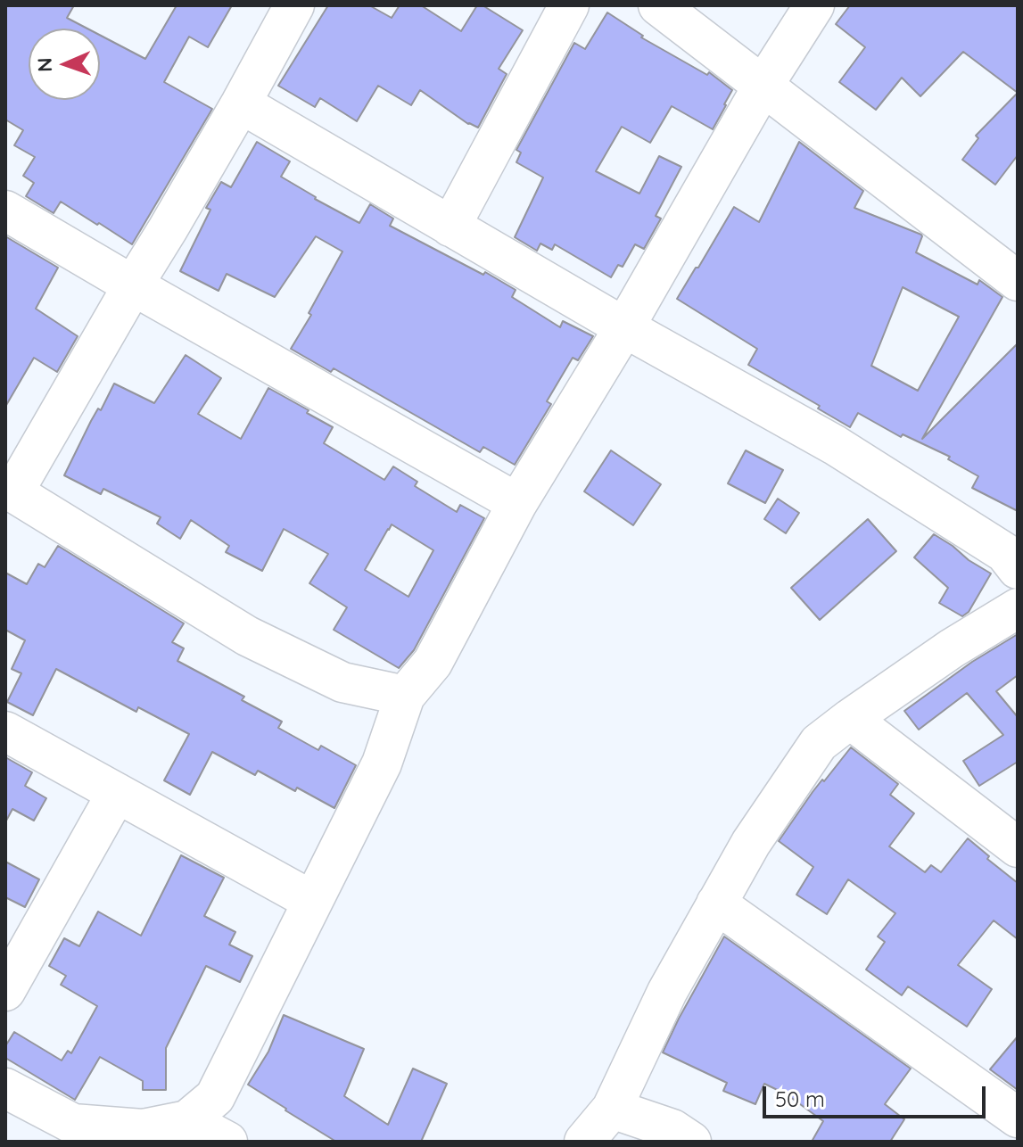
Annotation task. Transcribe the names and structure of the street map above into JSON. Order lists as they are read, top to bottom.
{
  "scale_bar": "50 m",
  "north": "left"
}
